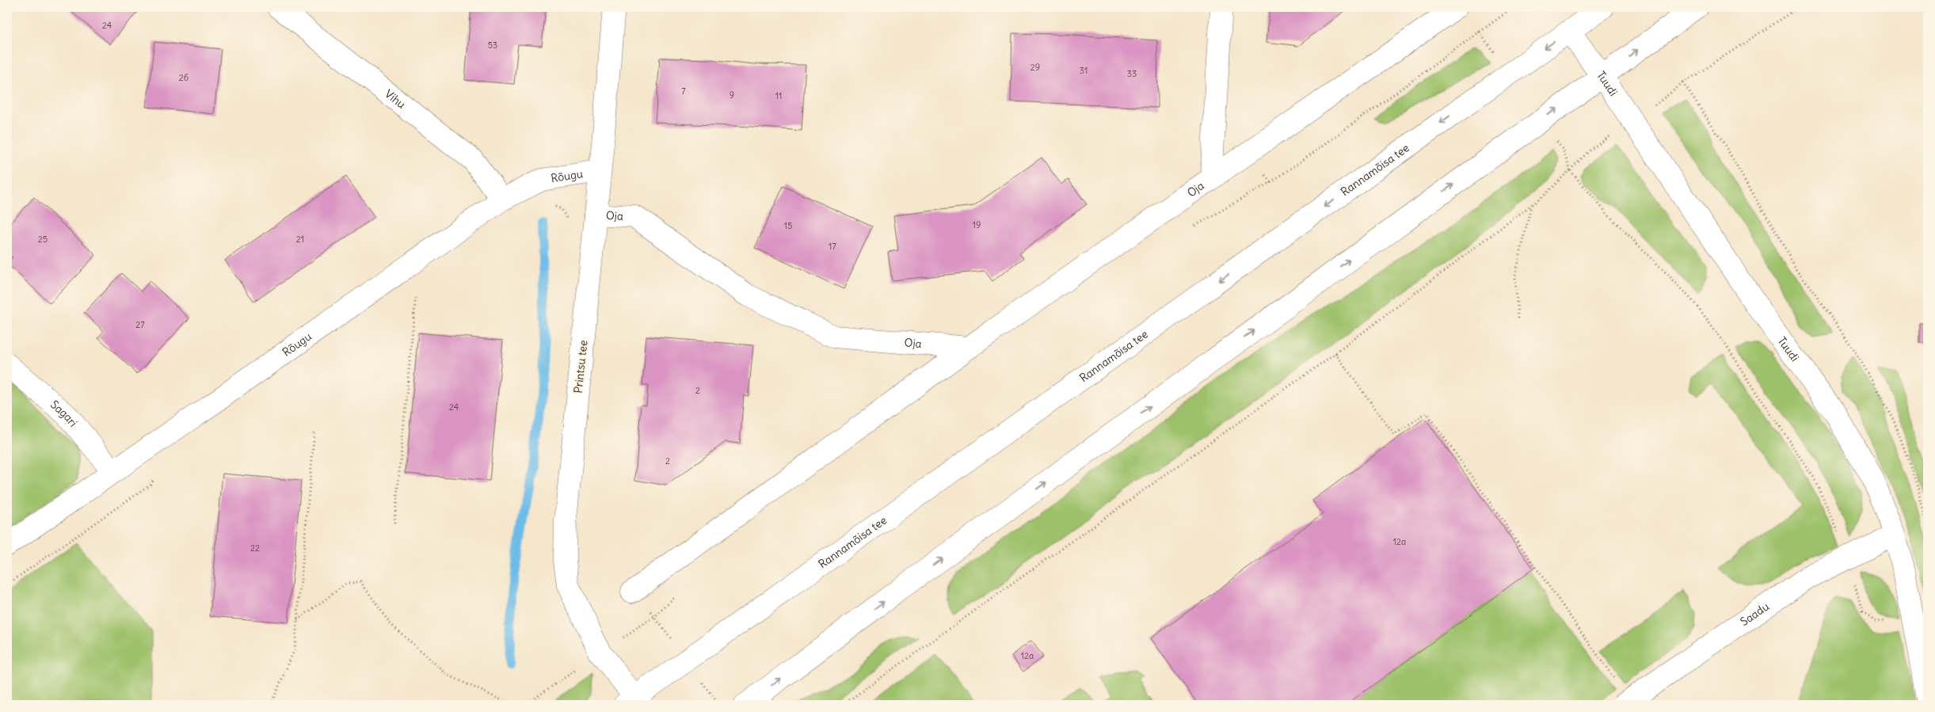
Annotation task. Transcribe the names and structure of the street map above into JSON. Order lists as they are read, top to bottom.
{
  "streets": {
    "street": [
      "Tuudi",
      "Vihu",
      "Rannamõisa tee",
      "Rõugu",
      "Oja",
      "Printsu tee",
      "Sagari",
      "Saadu"
    ]
  },
  "crossings": [
    ["Tuudi", "Rannamõisa tee"],
    ["Tuudi", "Saadu"],
    ["Vihu", "Rõugu"],
    ["Rannamõisa tee", "Printsu tee"],
    ["Rõugu", "Printsu tee"],
    ["Rõugu", "Sagari"],
    ["Oja", "Printsu tee"]
  ],
  "house_numbers": [
    "24",
    "53",
    "29",
    "31",
    "33",
    "26",
    "7",
    "9",
    "11",
    "19",
    "15",
    "25",
    "21",
    "17",
    "27",
    "2",
    "24",
    "2",
    "12a",
    "22",
    "12a"
  ]
}
